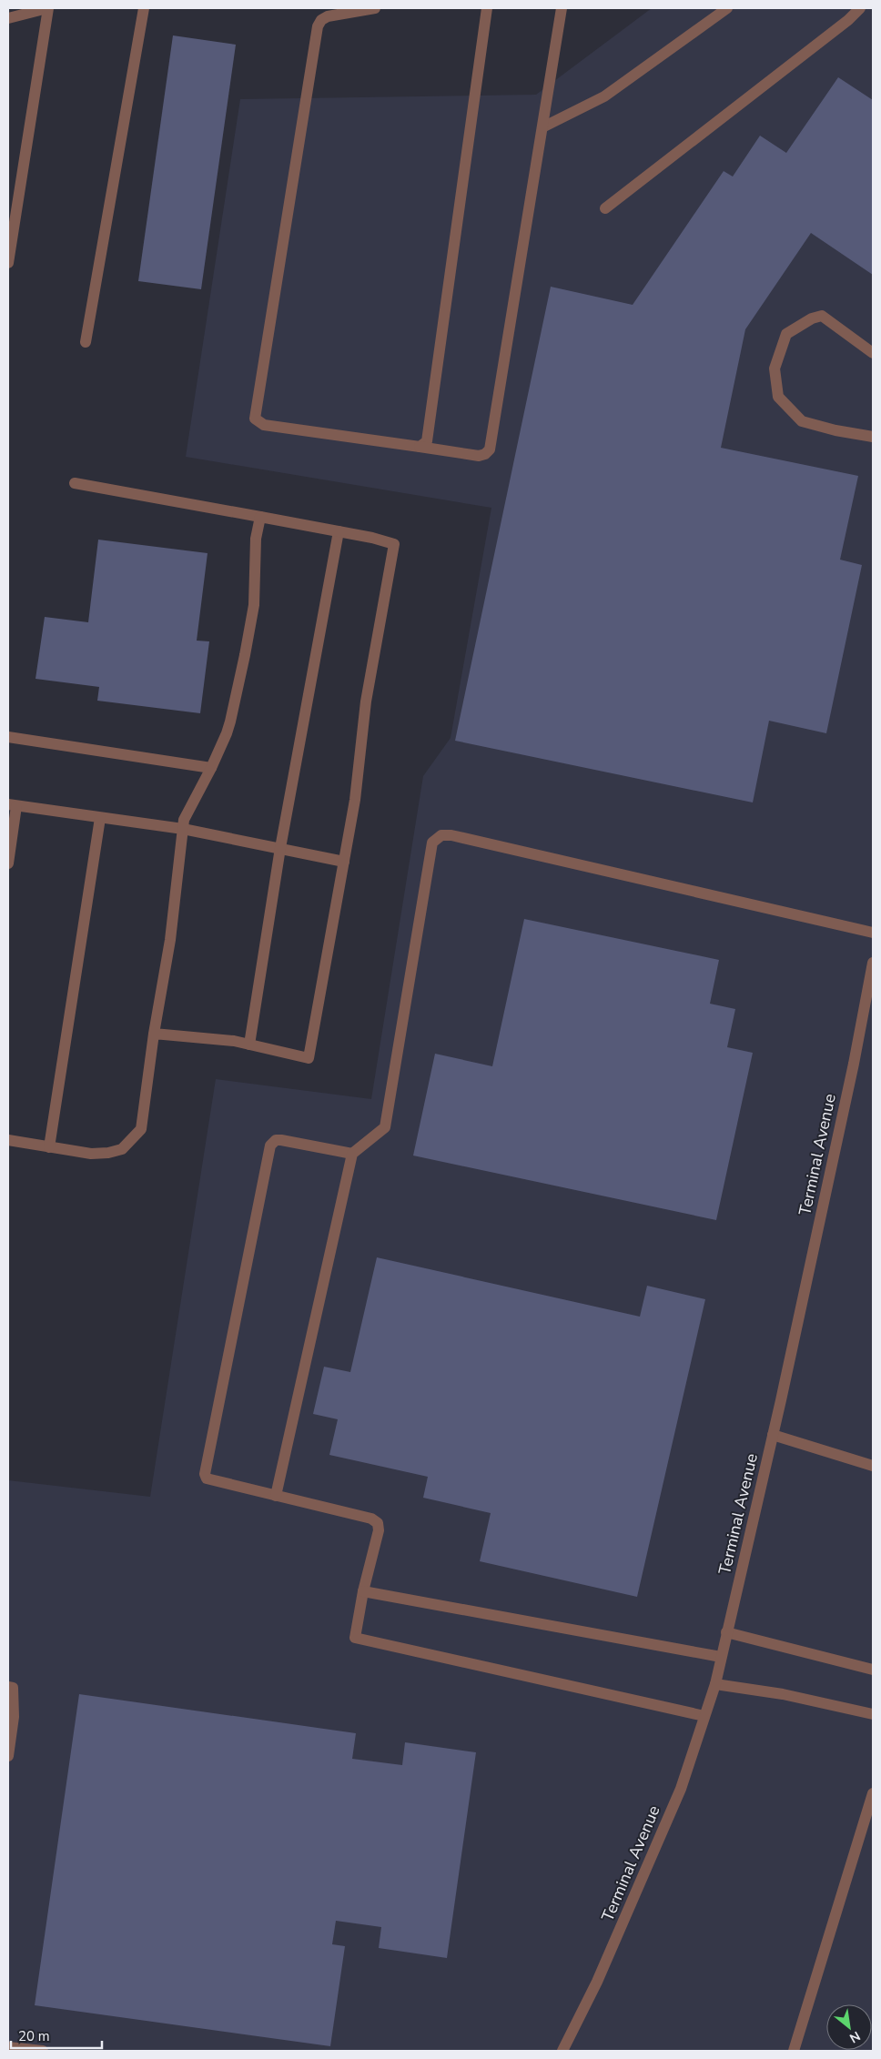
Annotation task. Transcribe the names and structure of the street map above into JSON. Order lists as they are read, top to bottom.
{
  "streets": {
    "street": ["Terminal Avenue"]
  },
  "scale_bar": "20 m",
  "north": "bottom right"
}
